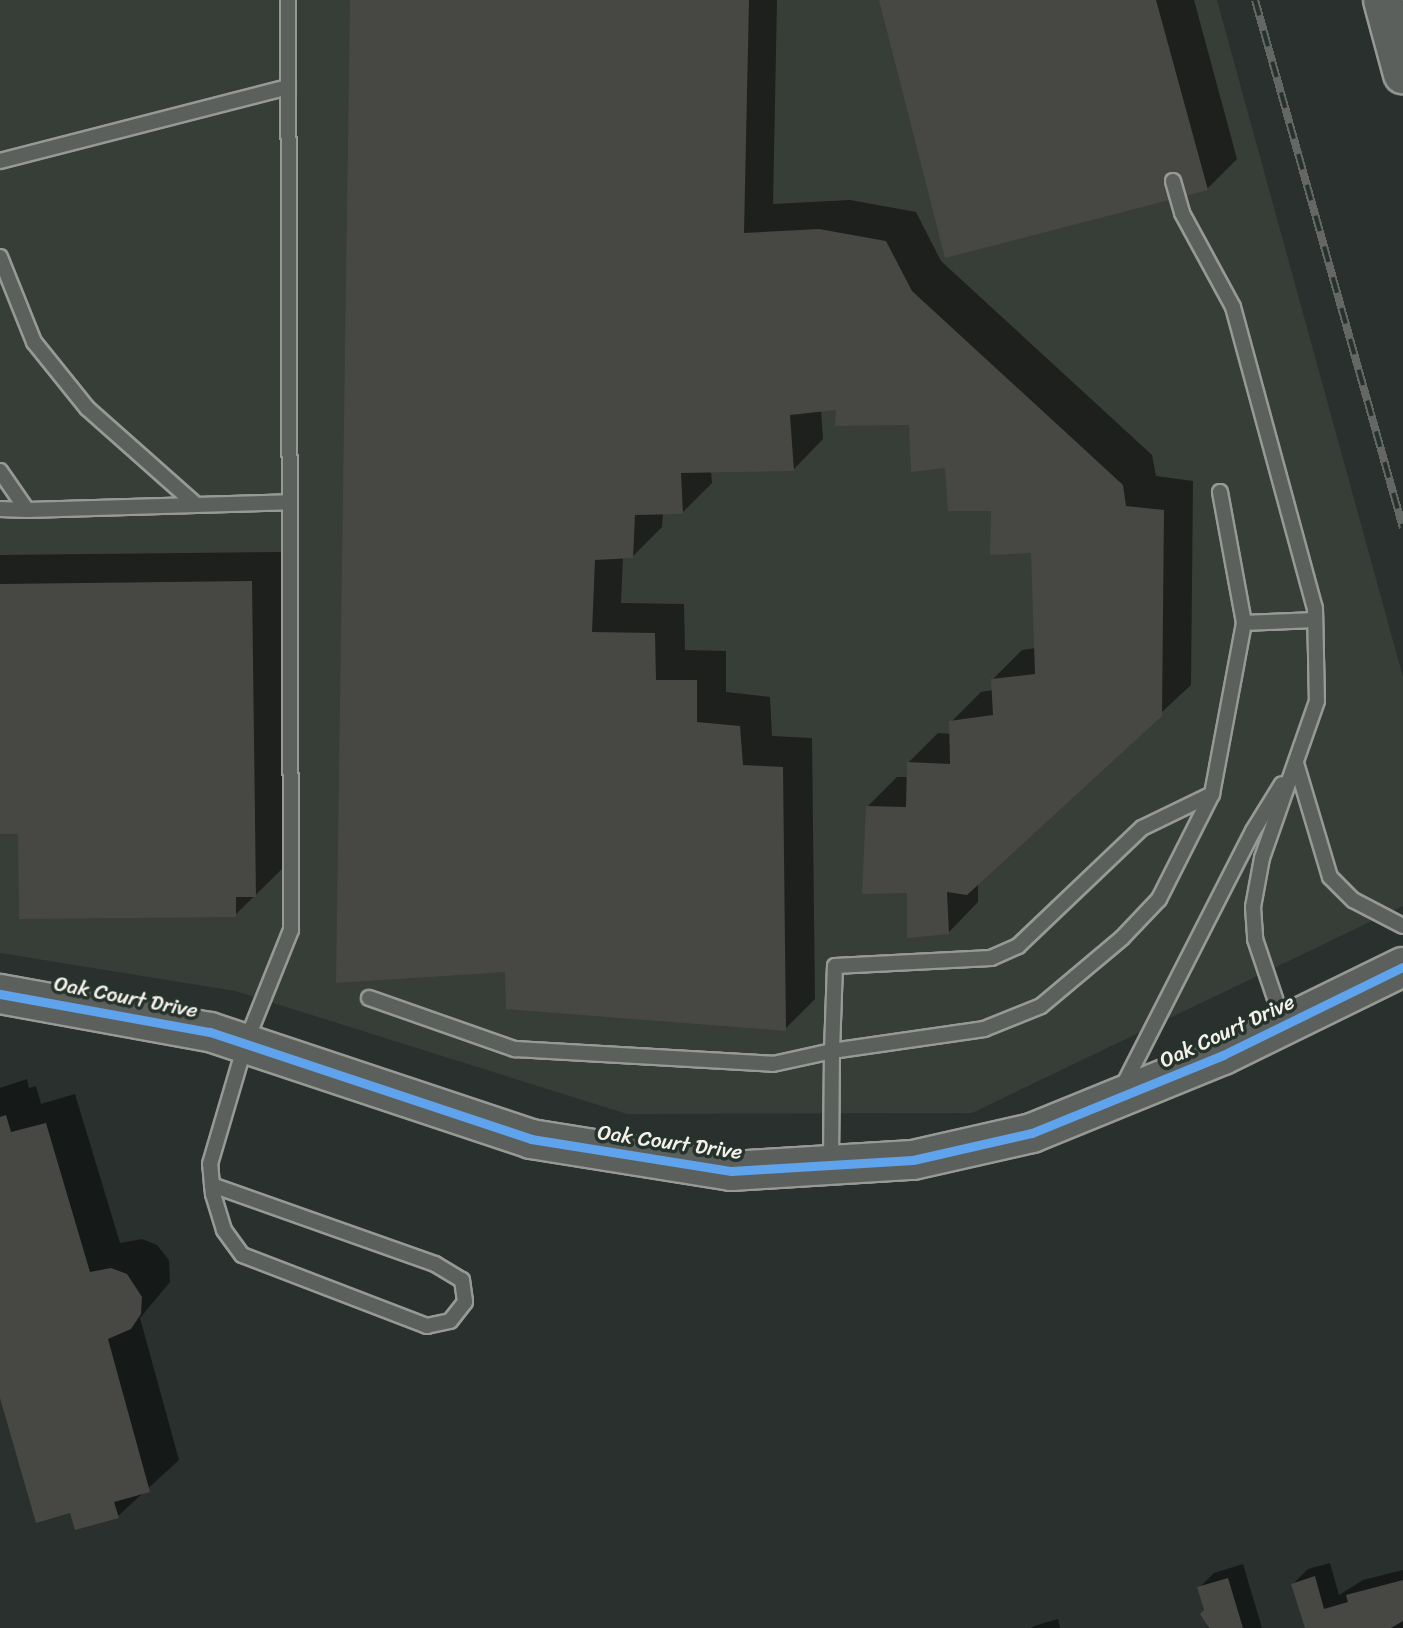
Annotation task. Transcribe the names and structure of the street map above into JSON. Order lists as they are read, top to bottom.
{
  "streets": {
    "street": ["Oak Court Drive"]
  }
}
